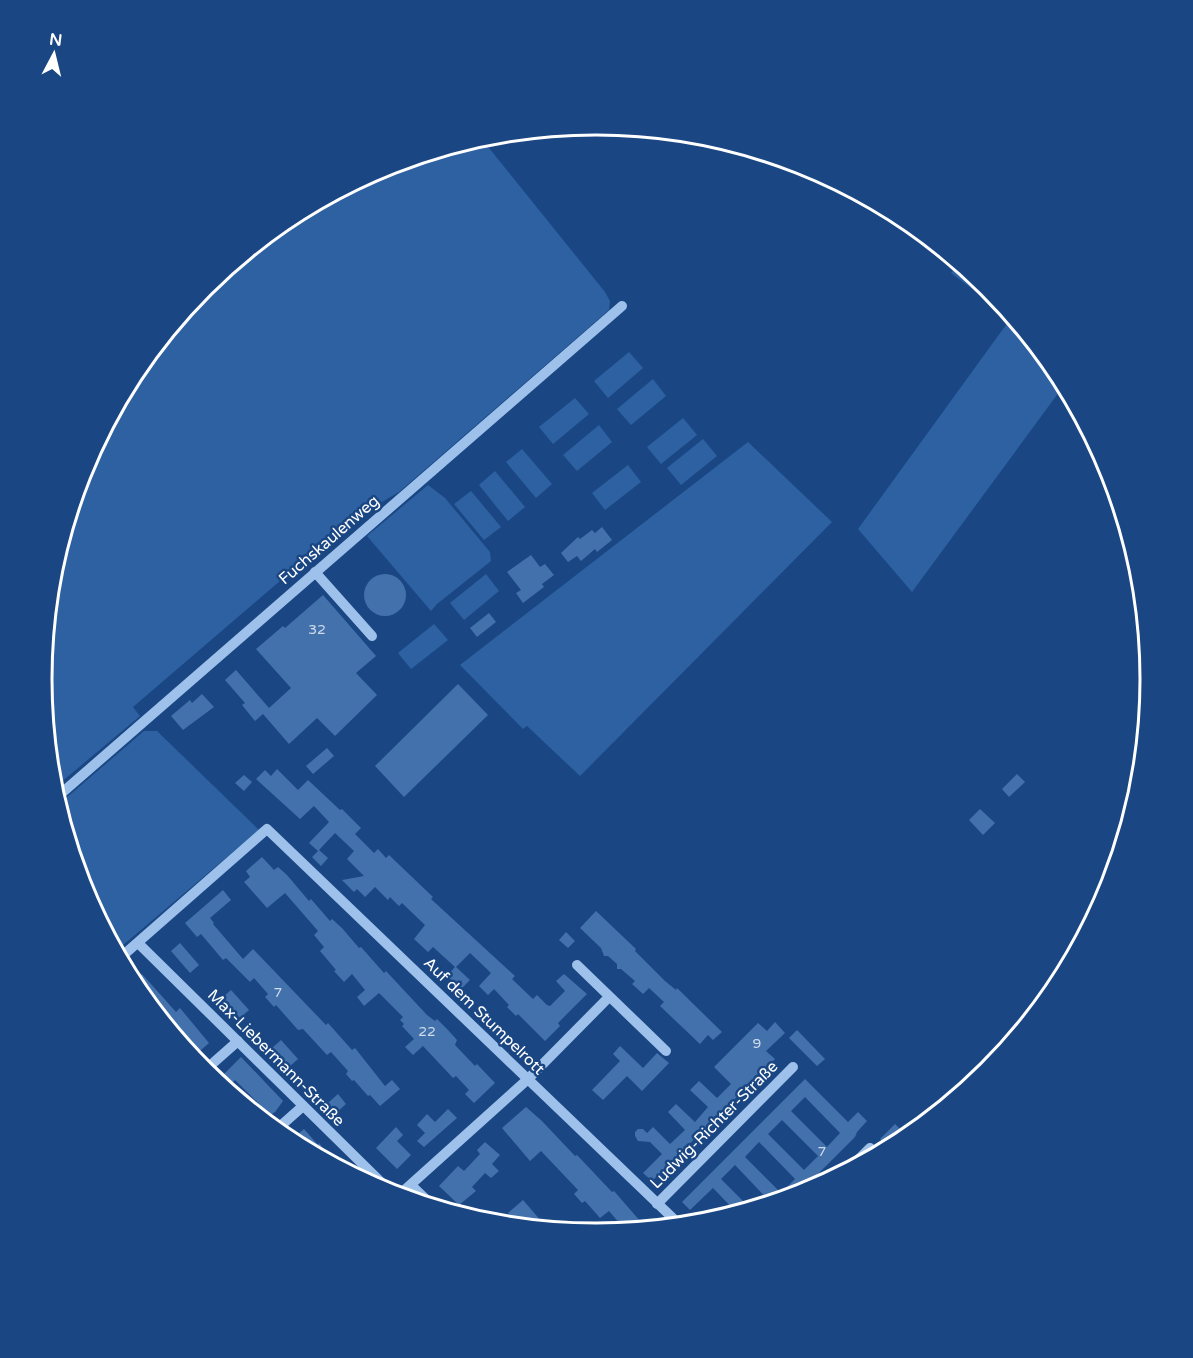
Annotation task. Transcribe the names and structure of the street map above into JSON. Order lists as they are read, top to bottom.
{
  "streets": {
    "street": [
      "Fuchskaulenweg",
      "Auf dem Stumpelrott",
      "Max-Liebermann-Straße",
      "Ludwig-Richter-Straße"
    ]
  },
  "crossings": [
    ["Auf dem Stumpelrott", "Max-Liebermann-Straße"],
    ["Auf dem Stumpelrott", "Ludwig-Richter-Straße"]
  ],
  "house_numbers": [
    "32",
    "7",
    "22",
    "9",
    "7"
  ],
  "north": "top"
}
